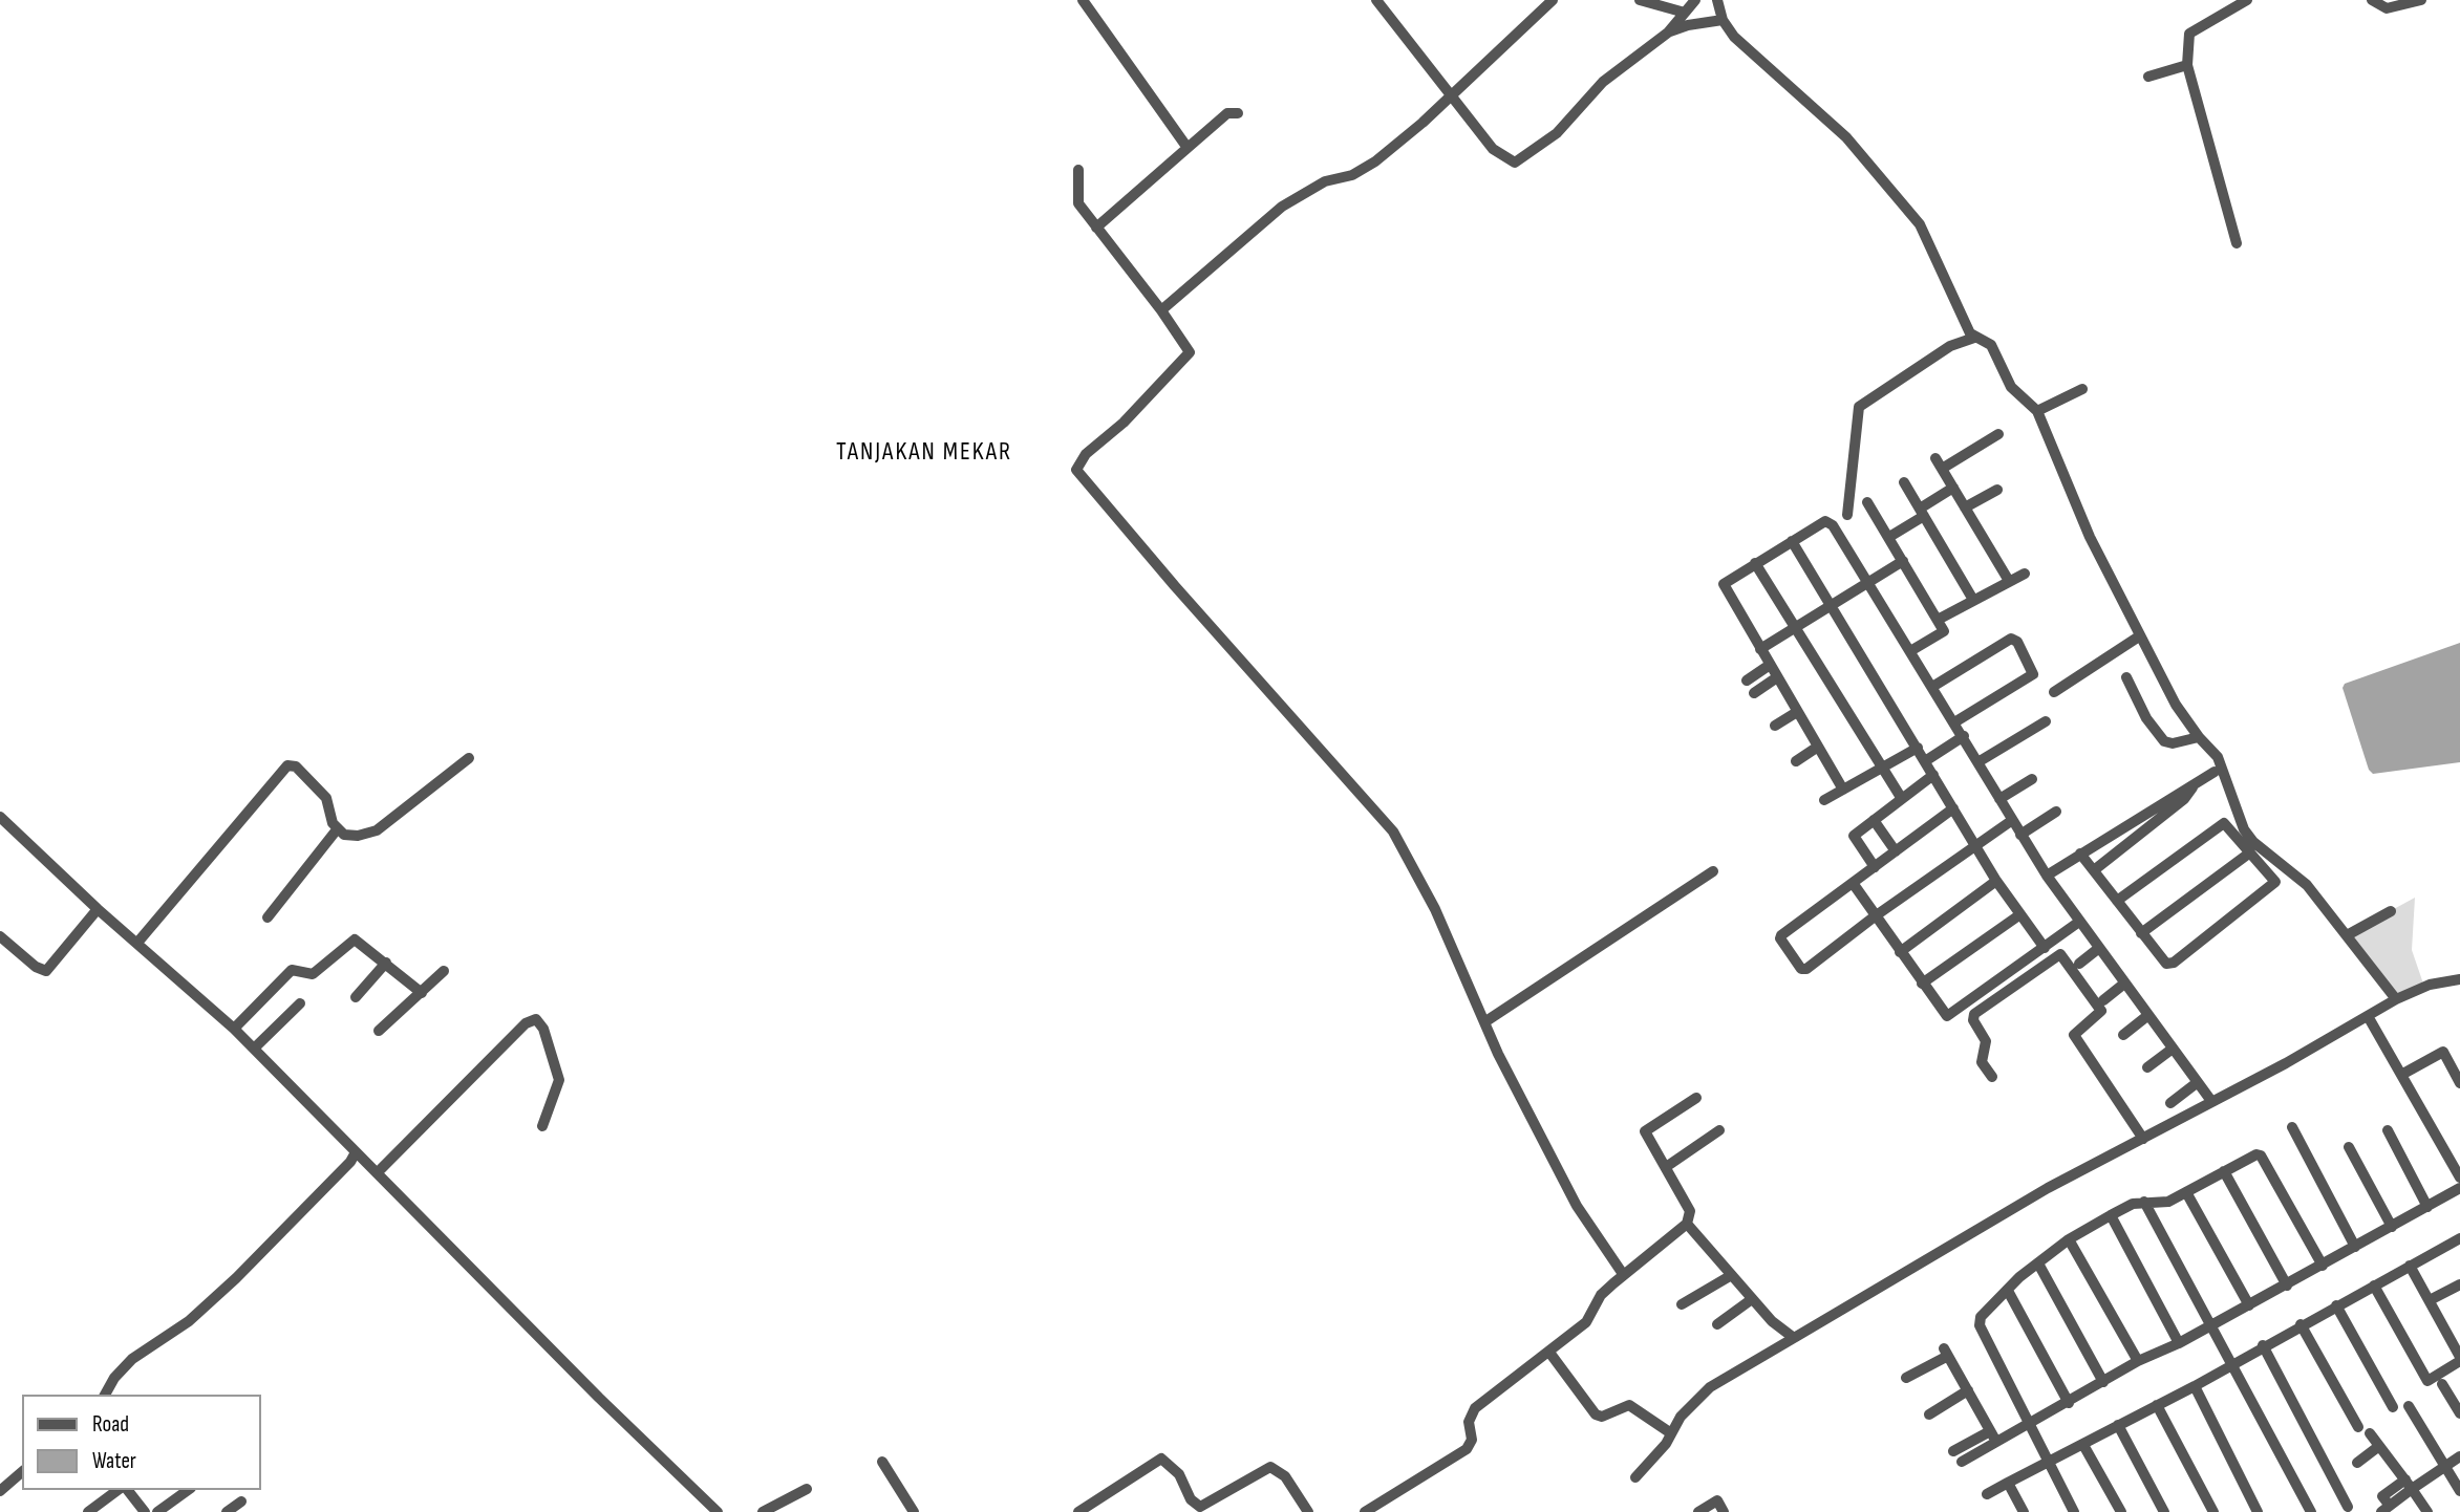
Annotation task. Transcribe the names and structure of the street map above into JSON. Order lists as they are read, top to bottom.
{
  "districts": ["TANJAKAN MEKAR"],
  "legend": ["Road", "Water"]
}
